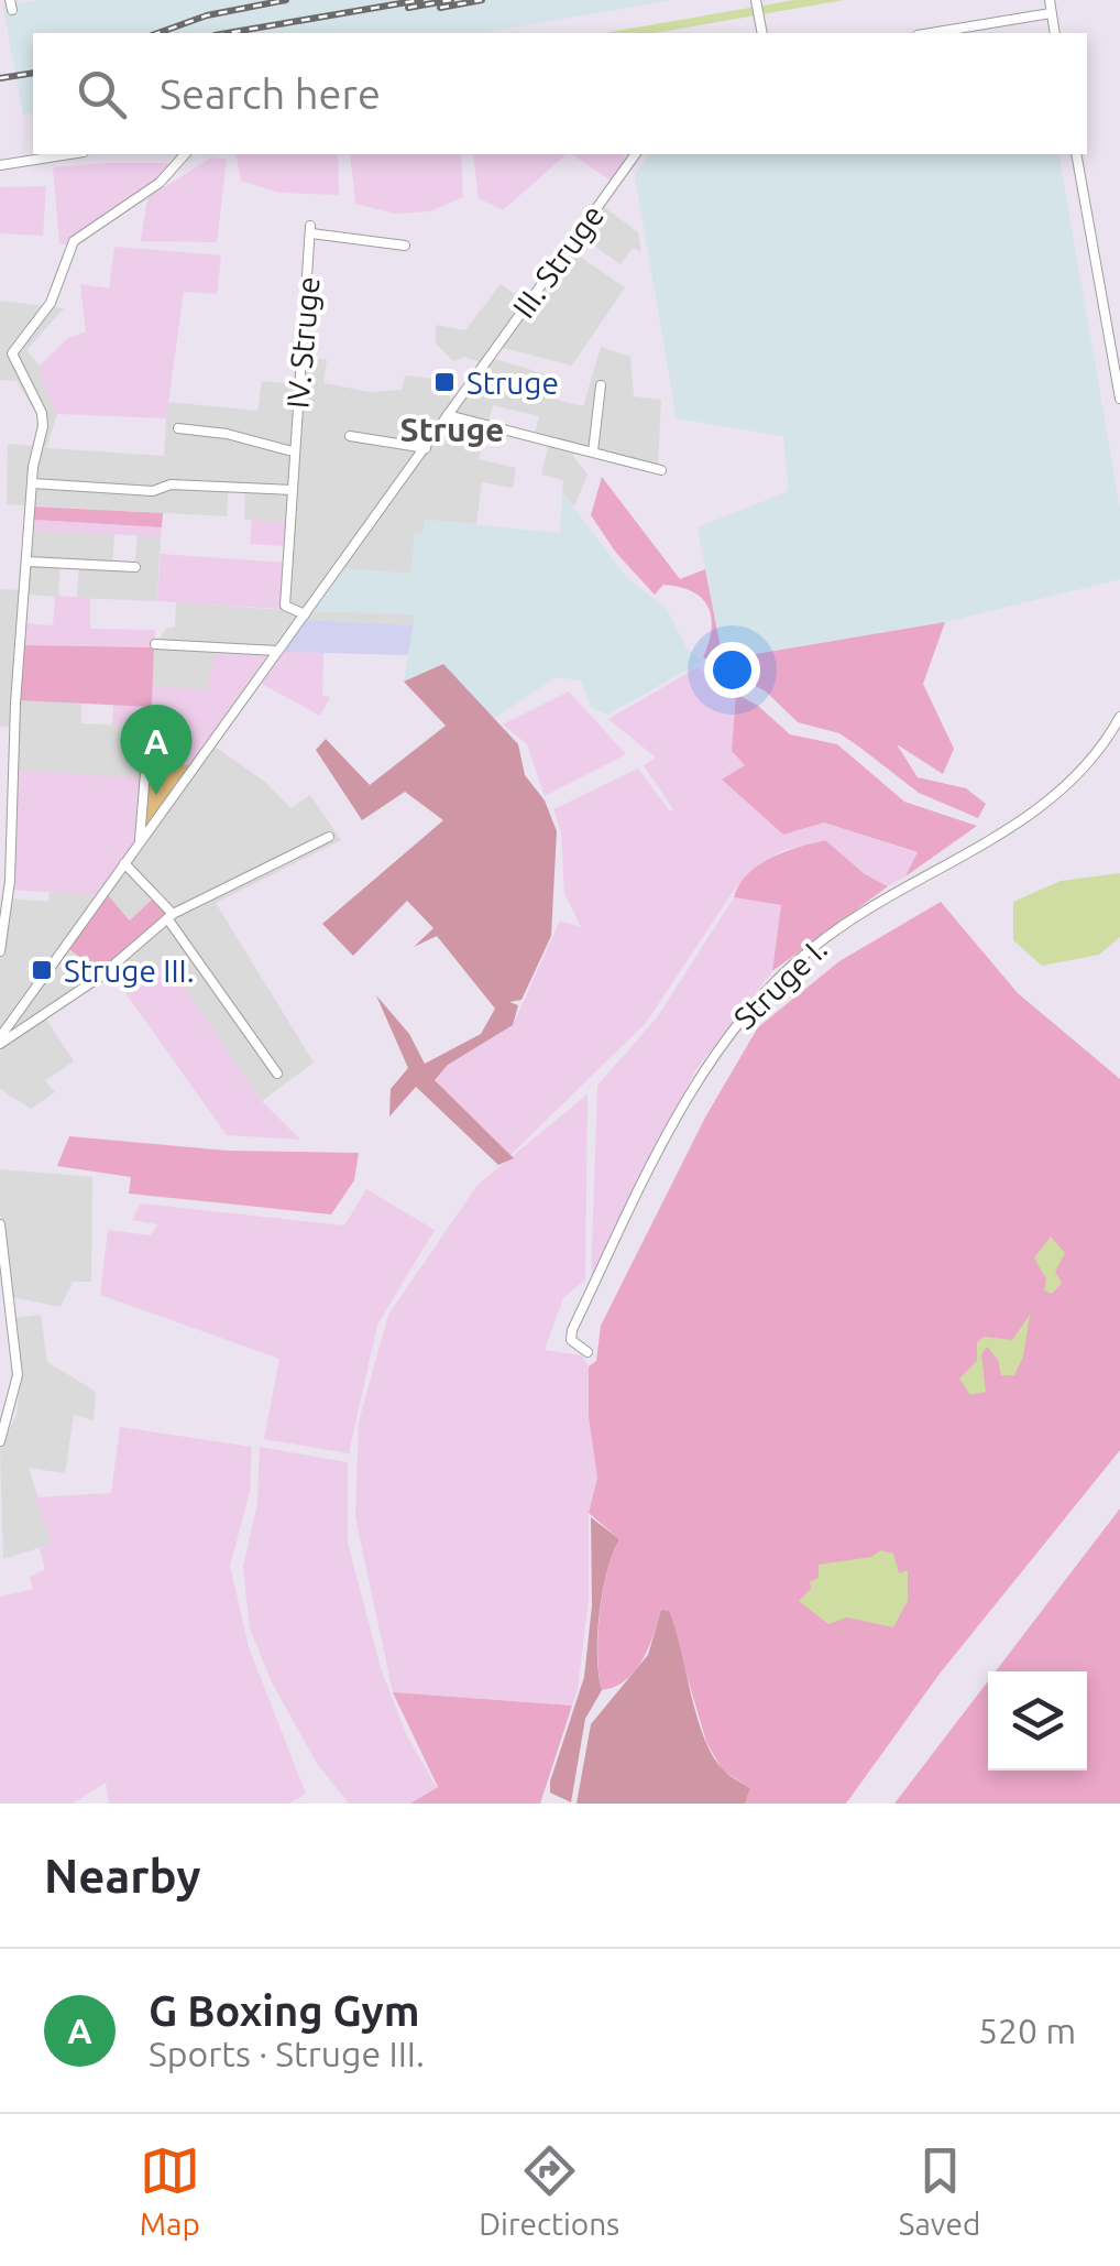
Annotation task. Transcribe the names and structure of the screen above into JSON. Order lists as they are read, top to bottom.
{
  "streets": {
    "street": ["III. Struge", "IV. Struge", "Struge I."]
  },
  "districts": ["Struge"],
  "places": {
    "transit": ["Struge", "Struge III."]
  },
  "page": {
    "search": "Search here",
    "pins": "A",
    "heading": "Nearby",
    "list": [
      {
        "mark": "A",
        "name": "G Boxing Gym",
        "note": "Sports · Struge III.",
        "value": "520 m"
      }
    ],
    "nav": ["Map", "Directions", "Saved"]
  }
}
